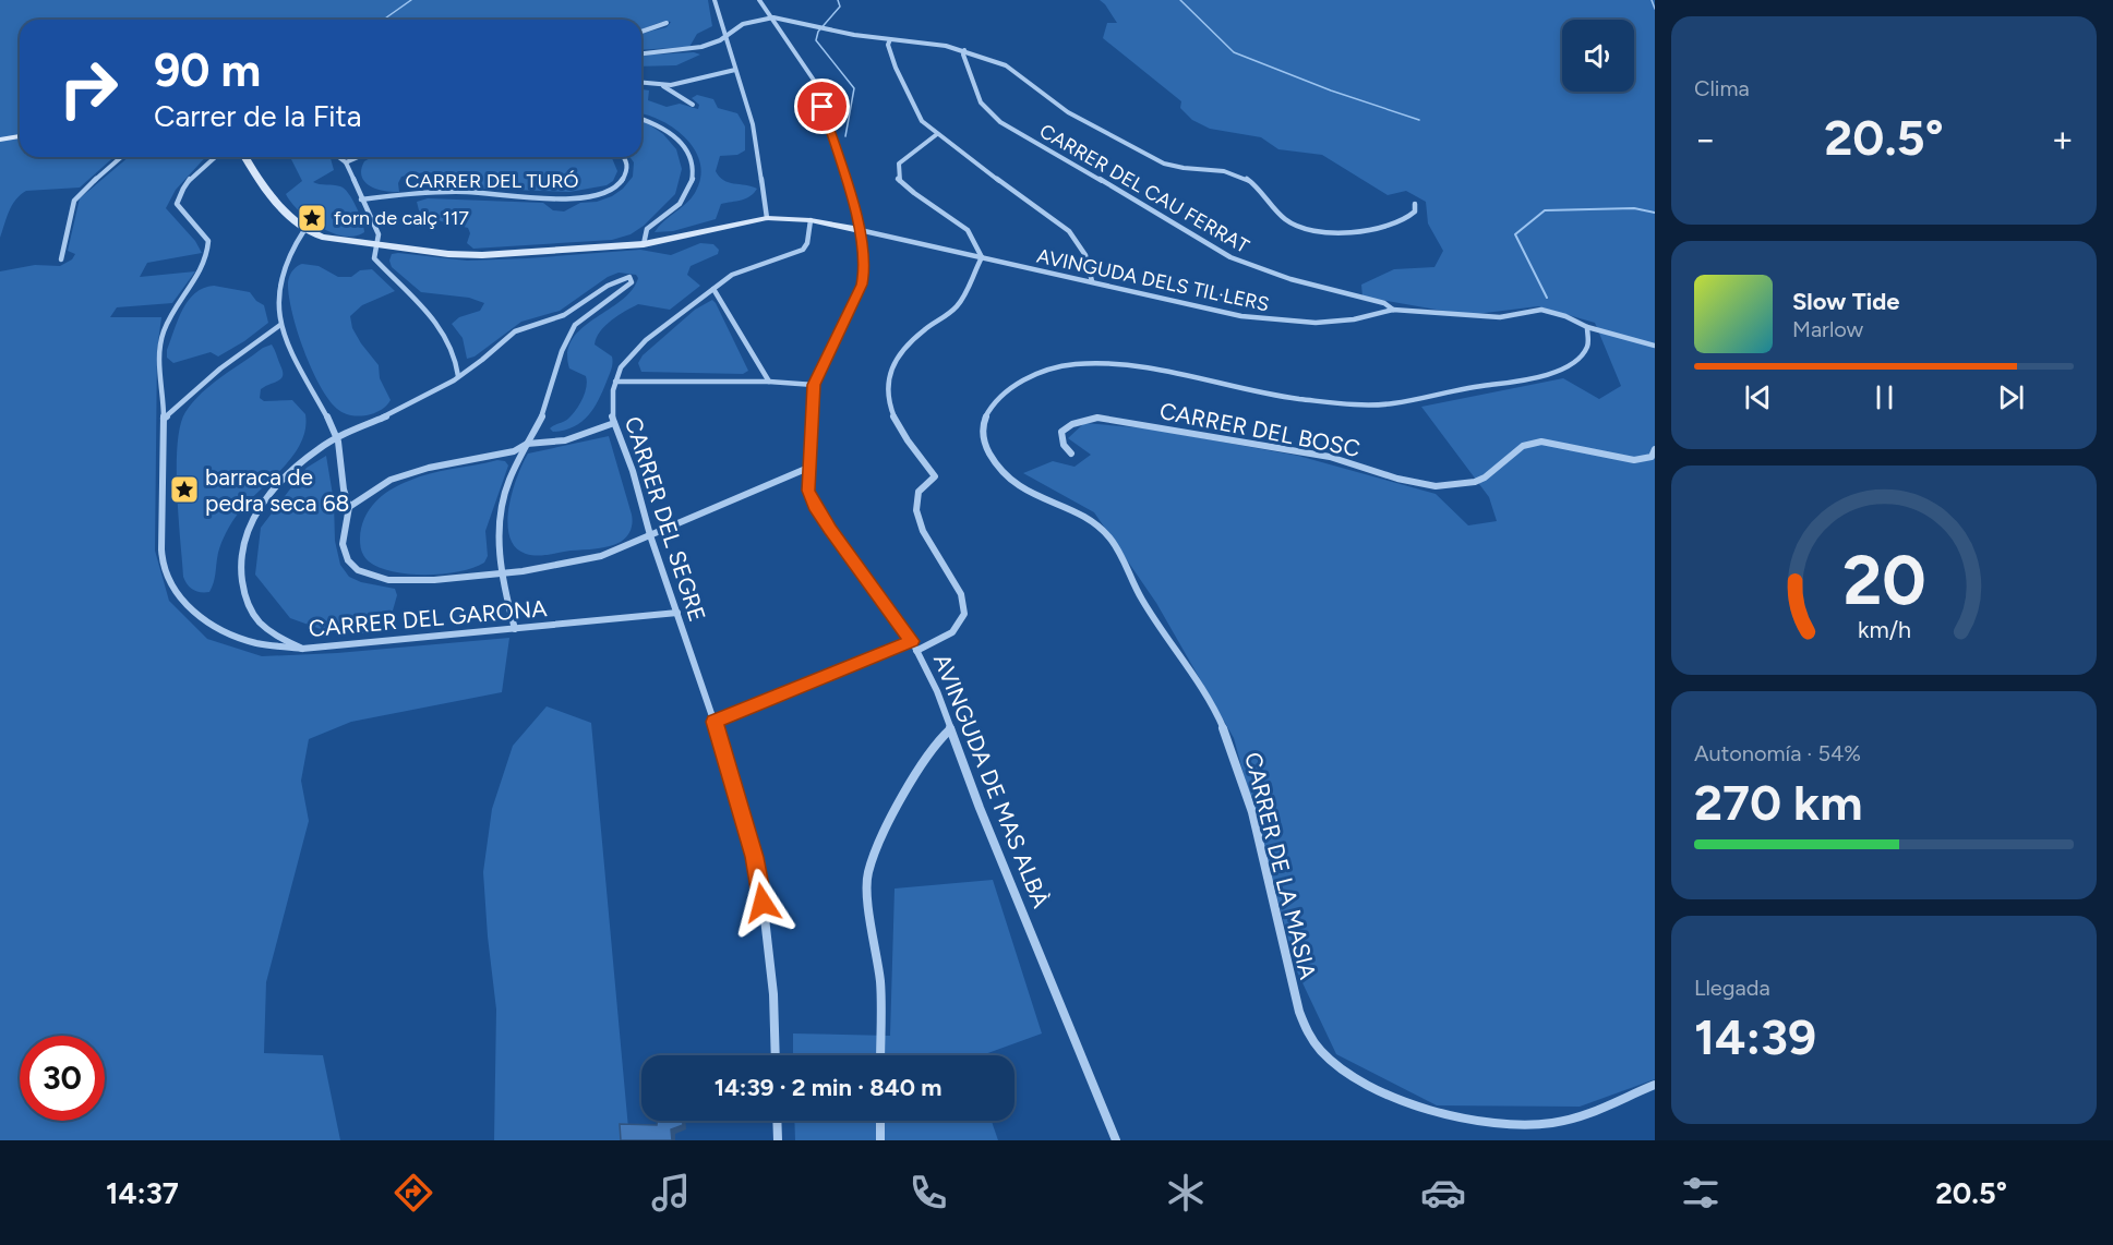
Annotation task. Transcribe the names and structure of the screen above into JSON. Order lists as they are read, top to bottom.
{
  "streets": {
    "street": [
      "CARRER DEL TURÓ",
      "CARRER DEL CAU FERRAT",
      "AVINGUDA DELS TIL·LERS",
      "CARRER DEL BOSC",
      "CARRER DEL SEGRE",
      "CARRER DEL GARONA",
      "AVINGUDA DE MAS ALBÀ",
      "CARRER DE LA MASIA"
    ]
  },
  "crossings": [
    ["CARRER DEL CAU FERRAT", "AVINGUDA DELS TIL·LERS"],
    ["AVINGUDA DELS TIL·LERS", "AVINGUDA DE MAS ALBÀ"],
    ["AVINGUDA DELS TIL·LERS", "CARRER DE LA MASIA"],
    ["CARRER DEL SEGRE", "CARRER DEL GARONA"]
  ],
  "places": {
    "place": ["forn de calç 117", "barraca de pedra seca 68"]
  },
  "page": {
    "tile": [
      "Clima",
      ["Autonomía · 54%", "270 km"],
      ["Llegada", "14:39"]
    ],
    "turn": ["90 m", "Carrer de la Fita"],
    "heat": ["−", "20.5°", "+"],
    "song": ["Slow Tide", "Marlow"],
    "limit": "30",
    "trip": "14:39 · 2 min · 840 m",
    "tabs": ["14:37", "20.5°"],
    "gauge": ["20", "km/h"]
  }
}
